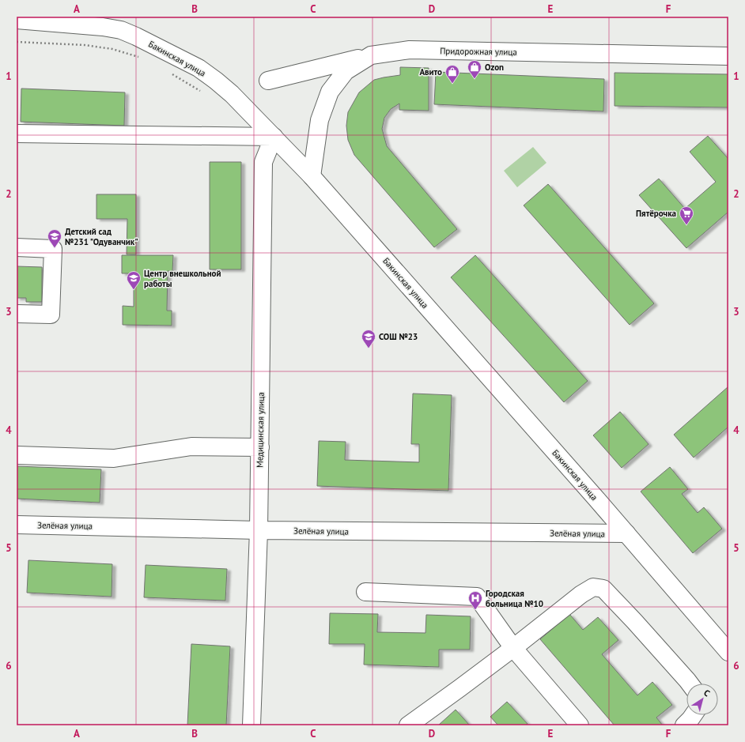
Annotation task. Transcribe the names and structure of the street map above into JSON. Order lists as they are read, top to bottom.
{
  "streets": {
    "street": [
      "Придорожная улица",
      "Бакинская улица",
      "Медицинская улица",
      "Зелёная улица"
    ]
  },
  "crossings": [
    ["Придорожная улица", "Бакинская улица"],
    ["Бакинская улица", "Медицинская улица"],
    ["Бакинская улица", "Зелёная улица"],
    ["Медицинская улица", "Зелёная улица"]
  ],
  "places": {
    "shop": ["Ozon", "Авито"],
    "supermarket": ["Пятёрочка"],
    "school or university": ["Детский сад №231 \"Одуванчик\"", "Центр внешкольной работы", "СОШ №23"],
    "hospital": ["Городская больница №10"]
  },
  "north": "top right",
  "grid": {
    "columns": [
      "A",
      "B",
      "C",
      "D",
      "E",
      "F"
    ],
    "rows": [
      "1",
      "2",
      "3",
      "4",
      "5",
      "6"
    ]
  }
}
